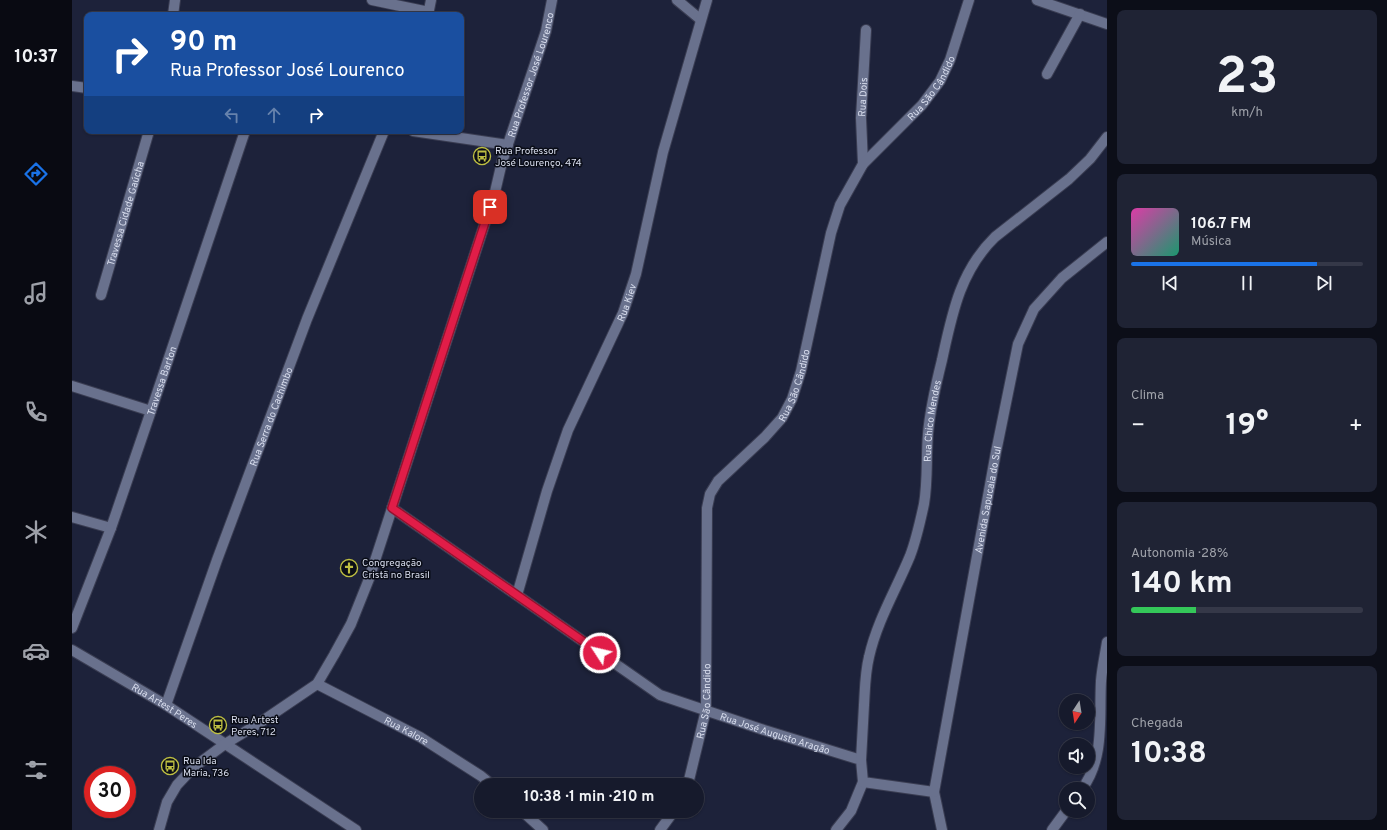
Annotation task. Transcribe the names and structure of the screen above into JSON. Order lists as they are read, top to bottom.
{
  "streets": {
    "street": [
      "Rua Professor José Lourenco",
      "Rua São Cândido",
      "Rua Dois",
      "Travessa Cidade Gaúcha",
      "Rua Kiev",
      "Travessa Barton",
      "Rua Serra do Cachimbo",
      "Rua Chico Mendes",
      "Avenida Sapucaia do Sul",
      "Rua Artest Peres",
      "Rua Kalore",
      "Rua José Augusto Aragão"
    ]
  },
  "crossings": [
    ["Rua Professor José Lourenco", "Rua Artest Peres"],
    ["Rua Professor José Lourenco", "Rua Kalore"],
    ["Rua Professor José Lourenco", "Rua José Augusto Aragão"],
    ["Rua São Cândido", "Rua Dois"],
    ["Rua São Cândido", "Rua José Augusto Aragão"],
    ["Rua Kiev", "Rua José Augusto Aragão"],
    ["Rua Serra do Cachimbo", "Rua Artest Peres"],
    ["Rua Chico Mendes", "Rua José Augusto Aragão"]
  ],
  "places": {
    "bus stop": ["Rua Professor José Lourenço, 474", "Rua Artest Peres, 712", "Rua Ida Maria, 736"],
    "church": ["Congregação Cristã no Brasil"]
  },
  "north": "bottom",
  "page": {
    "tabs": "10:37",
    "tile": [
      ["23", "km/h"],
      "Clima",
      ["Autonomia · 28%", "140 km"],
      ["Chegada", "10:38"]
    ],
    "turn": ["90 m", "Rua Professor José Lourenco"],
    "song": ["106.7 FM", "Música"],
    "heat": ["−", "19°", "+"],
    "limit": "30",
    "trip": "10:38 · 1 min · 210 m"
  }
}
